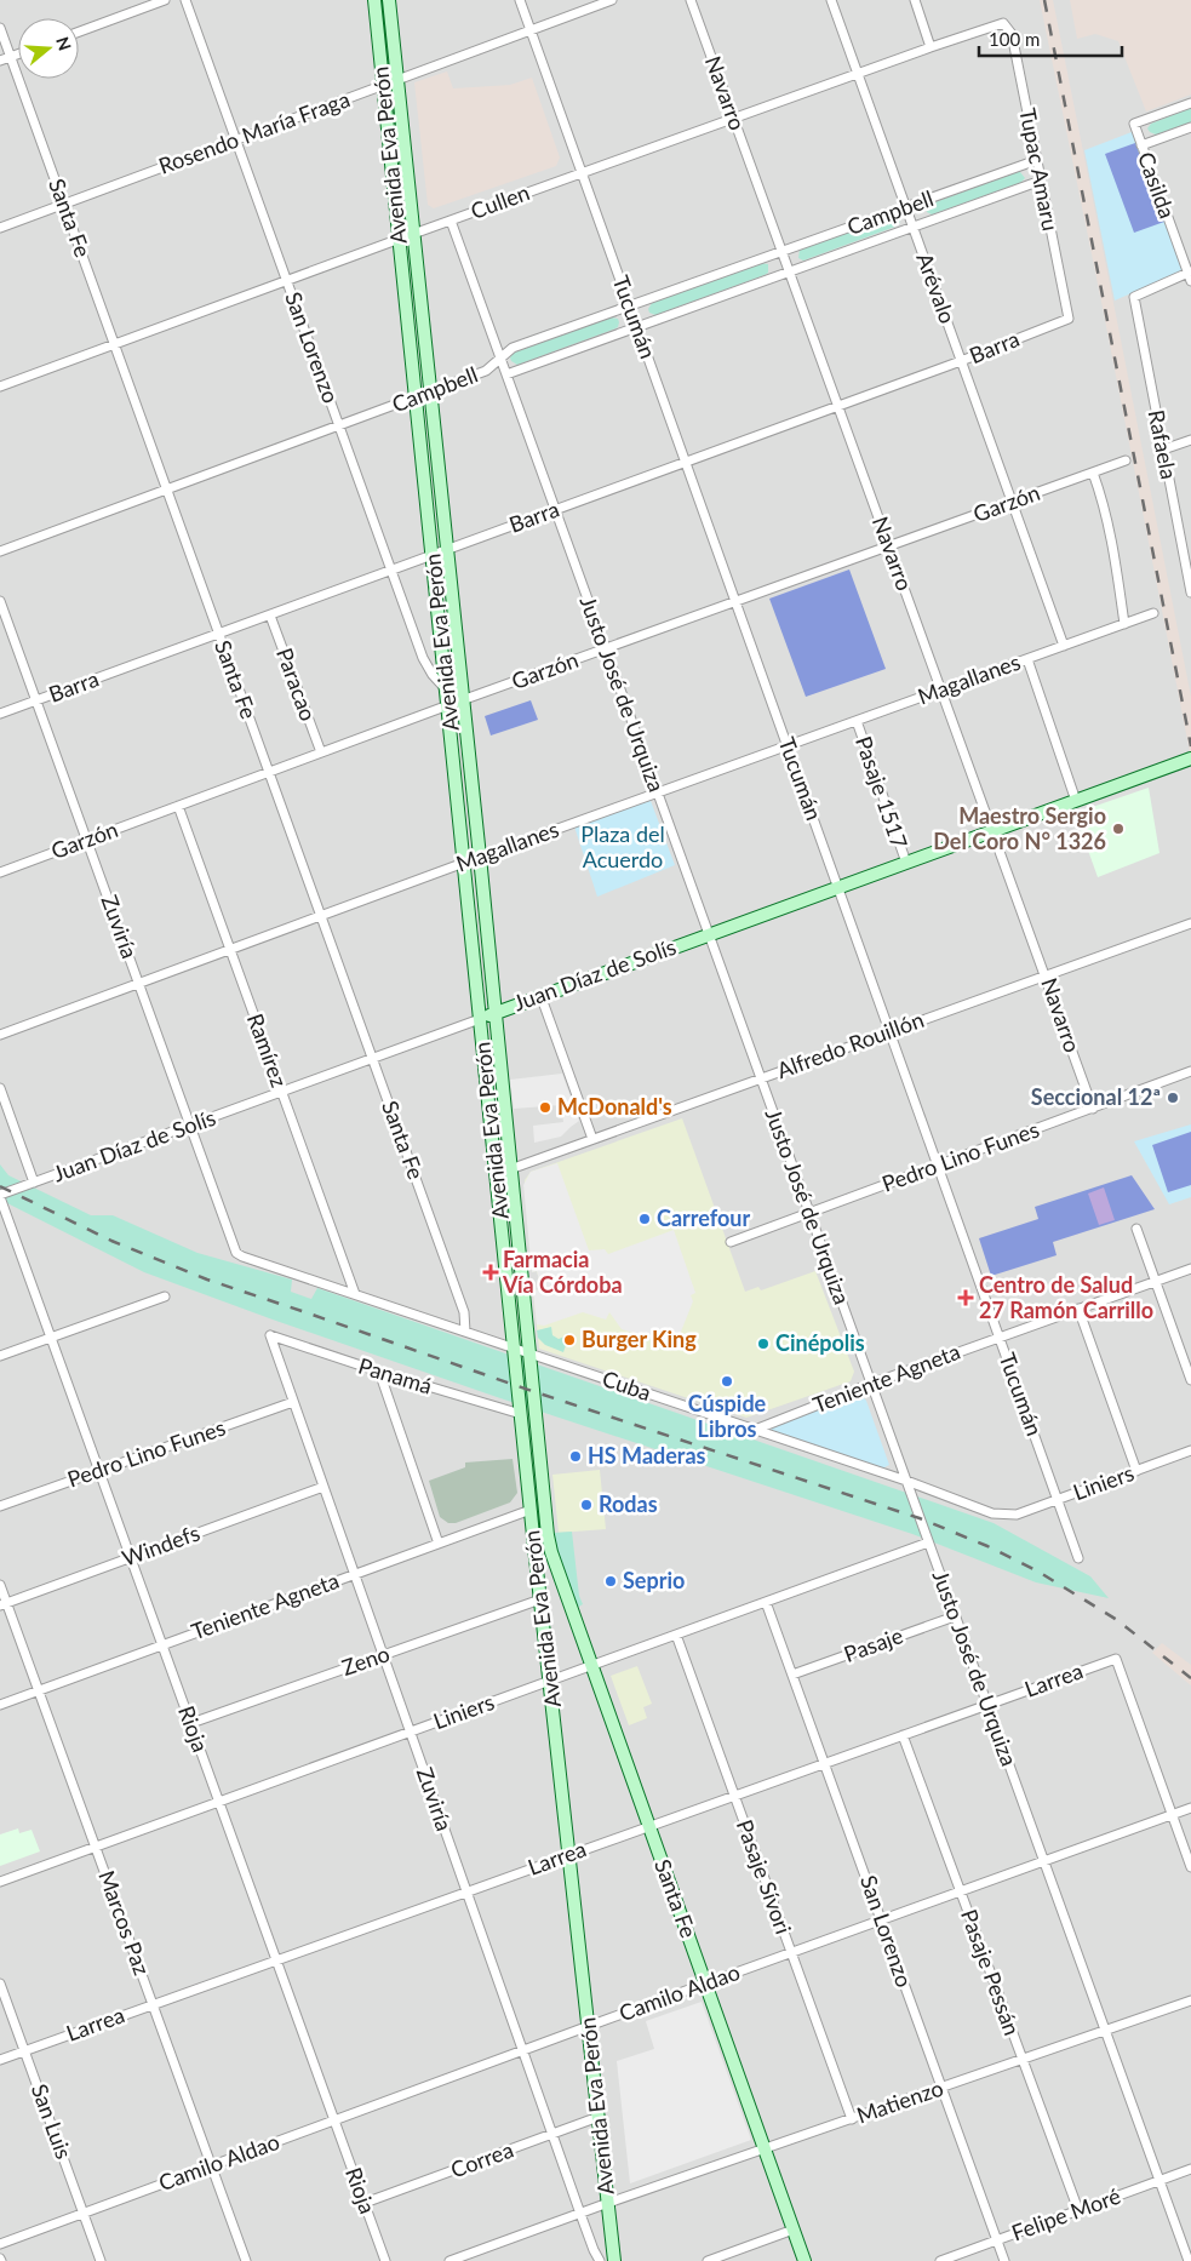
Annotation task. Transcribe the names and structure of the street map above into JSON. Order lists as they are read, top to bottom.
{
  "streets": {
    "main road": ["Avenida Eva Perón", "Santa Fe", "Juan Díaz de Solís"],
    "street": [
      "Navarro",
      "Rosendo María Fraga",
      "Tupac Amaru",
      "Casilda",
      "Cullen",
      "Campbell",
      "Arévalo",
      "Tucumán",
      "San Lorenzo",
      "Barra",
      "Rafaela",
      "Garzón",
      "Magallanes",
      "Paracao",
      "Justo José de Urquiza",
      "Pasaje 1517",
      "Zuviría",
      "Alfredo Rouillón",
      "Ramírez",
      "Pedro Lino Funes",
      "Panamá",
      "Teniente Agneta",
      "Cuba",
      "Liniers",
      "Windefs",
      "Pasaje",
      "Zeno",
      "Larrea",
      "Rioja",
      "Pasaje Sívori",
      "Marcos Paz",
      "Pasaje Pessán",
      "Camilo Aldao",
      "Matienzo",
      "San Luis",
      "Correa",
      "Felipe Moré"
    ]
  },
  "crossings": [
    ["Navarro", "Cullen"],
    ["Navarro", "Campbell"],
    ["Navarro", "Barra"],
    ["Navarro", "Garzón"],
    ["Navarro", "Magallanes"],
    ["Navarro", "Juan Díaz de Solís"],
    ["Navarro", "Alfredo Rouillón"],
    ["Navarro", "Pedro Lino Funes"],
    ["Rosendo María Fraga", "Avenida Eva Perón"],
    ["Rosendo María Fraga", "Santa Fe"],
    ["Rosendo María Fraga", "Tucumán"],
    ["Rosendo María Fraga", "San Lorenzo"],
    ["Avenida Eva Perón", "Cullen"],
    ["Avenida Eva Perón", "Campbell"],
    ["Avenida Eva Perón", "Santa Fe"],
    ["Avenida Eva Perón", "San Lorenzo"],
    ["Avenida Eva Perón", "Barra"],
    ["Avenida Eva Perón", "Garzón"],
    ["Avenida Eva Perón", "Magallanes"],
    ["Avenida Eva Perón", "Juan Díaz de Solís"],
    ["Avenida Eva Perón", "Alfredo Rouillón"],
    ["Avenida Eva Perón", "Panamá"],
    ["Avenida Eva Perón", "Teniente Agneta"],
    ["Avenida Eva Perón", "Cuba"],
    ["Avenida Eva Perón", "Liniers"],
    ["Avenida Eva Perón", "Zeno"],
    ["Avenida Eva Perón", "Larrea"],
    ["Avenida Eva Perón", "Camilo Aldao"],
    ["Avenida Eva Perón", "Matienzo"],
    ["Avenida Eva Perón", "Correa"],
    ["Tupac Amaru", "Cullen"],
    ["Tupac Amaru", "Campbell"],
    ["Tupac Amaru", "Barra"],
    ["Casilda", "Rafaela"],
    ["Cullen", "Santa Fe"],
    ["Cullen", "Arévalo"],
    ["Cullen", "Tucumán"],
    ["Cullen", "San Lorenzo"],
    ["Cullen", "Justo José de Urquiza"],
    ["Campbell", "Santa Fe"],
    ["Campbell", "Arévalo"],
    ["Campbell", "Tucumán"],
    ["Campbell", "San Lorenzo"],
    ["Campbell", "Justo José de Urquiza"],
    ["Santa Fe", "Barra"],
    ["Santa Fe", "Garzón"],
    ["Santa Fe", "Magallanes"],
    ["Santa Fe", "Juan Díaz de Solís"],
    ["Santa Fe", "Cuba"],
    ["Santa Fe", "Liniers"],
    ["Santa Fe", "Larrea"],
    ["Santa Fe", "Camilo Aldao"],
    ["Santa Fe", "Matienzo"],
    ["Arévalo", "Barra"],
    ["Arévalo", "Garzón"],
    ["Arévalo", "Magallanes"],
    ["Tucumán", "Barra"],
    ["Tucumán", "Garzón"],
    ["Tucumán", "Magallanes"],
    ["Tucumán", "Juan Díaz de Solís"],
    ["Tucumán", "Alfredo Rouillón"],
    ["Tucumán", "Pedro Lino Funes"],
    ["Tucumán", "Teniente Agneta"],
    ["Tucumán", "Liniers"],
    ["San Lorenzo", "Barra"],
    ["San Lorenzo", "Liniers"],
    ["San Lorenzo", "Pasaje"],
    ["San Lorenzo", "Larrea"],
    ["San Lorenzo", "Camilo Aldao"],
    ["San Lorenzo", "Matienzo"],
    ["San Lorenzo", "Felipe Moré"],
    ["Barra", "Paracao"],
    ["Barra", "Justo José de Urquiza"],
    ["Barra", "Zuviría"],
    ["Garzón", "Paracao"],
    ["Garzón", "Justo José de Urquiza"],
    ["Garzón", "Zuviría"],
    ["Garzón", "Ramírez"],
    ["Magallanes", "Justo José de Urquiza"],
    ["Magallanes", "Pasaje 1517"],
    ["Magallanes", "Zuviría"],
    ["Magallanes", "Ramírez"],
    ["Justo José de Urquiza", "Juan Díaz de Solís"],
    ["Justo José de Urquiza", "Alfredo Rouillón"],
    ["Justo José de Urquiza", "Pedro Lino Funes"],
    ["Justo José de Urquiza", "Teniente Agneta"],
    ["Justo José de Urquiza", "Cuba"],
    ["Justo José de Urquiza", "Liniers"],
    ["Justo José de Urquiza", "Pasaje"],
    ["Justo José de Urquiza", "Larrea"],
    ["Justo José de Urquiza", "Camilo Aldao"],
    ["Justo José de Urquiza", "Matienzo"],
    ["Justo José de Urquiza", "Felipe Moré"],
    ["Pasaje 1517", "Juan Díaz de Solís"],
    ["Zuviría", "Juan Díaz de Solís"],
    ["Zuviría", "Pedro Lino Funes"],
    ["Zuviría", "Panamá"],
    ["Zuviría", "Teniente Agneta"],
    ["Zuviría", "Cuba"],
    ["Zuviría", "Liniers"],
    ["Zuviría", "Windefs"],
    ["Zuviría", "Zeno"],
    ["Zuviría", "Larrea"],
    ["Zuviría", "Camilo Aldao"],
    ["Zuviría", "Matienzo"],
    ["Zuviría", "Correa"],
    ["Juan Díaz de Solís", "Ramírez"],
    ["Juan Díaz de Solís", "Rioja"],
    ["Ramírez", "Cuba"],
    ["Pedro Lino Funes", "Rioja"],
    ["Teniente Agneta", "Cuba"],
    ["Teniente Agneta", "Rioja"],
    ["Teniente Agneta", "Marcos Paz"],
    ["Cuba", "Liniers"],
    ["Liniers", "Rioja"],
    ["Liniers", "Pasaje Sívori"],
    ["Liniers", "Marcos Paz"],
    ["Windefs", "Rioja"],
    ["Windefs", "Marcos Paz"],
    ["Zeno", "Rioja"],
    ["Larrea", "Rioja"],
    ["Larrea", "Pasaje Sívori"],
    ["Larrea", "Marcos Paz"],
    ["Larrea", "Pasaje Pessán"],
    ["Larrea", "Camilo Aldao"],
    ["Larrea", "San Luis"],
    ["Rioja", "Camilo Aldao"],
    ["Rioja", "Correa"],
    ["Pasaje Sívori", "Camilo Aldao"],
    ["Pasaje Sívori", "Matienzo"],
    ["Marcos Paz", "Camilo Aldao"],
    ["Pasaje Pessán", "Camilo Aldao"],
    ["Pasaje Pessán", "Matienzo"],
    ["Pasaje Pessán", "Felipe Moré"],
    ["Camilo Aldao", "San Luis"]
  ],
  "parks": ["Plaza del Acuerdo"],
  "places": {
    "other": [
      "Maestro Sergio Del Coro N° 1326",
      "Seccional 12ª",
      "McDonald's",
      "Carrefour",
      "Burger King",
      "Cinépolis",
      "Cúspide Libros",
      "HS Maderas",
      "Rodas",
      "Seprio"
    ],
    "health": ["Farmacia Vía Córdoba", "Centro de Salud 27 Ramón Carrillo"]
  },
  "scale_bar": "100 m",
  "north": "right"
}
